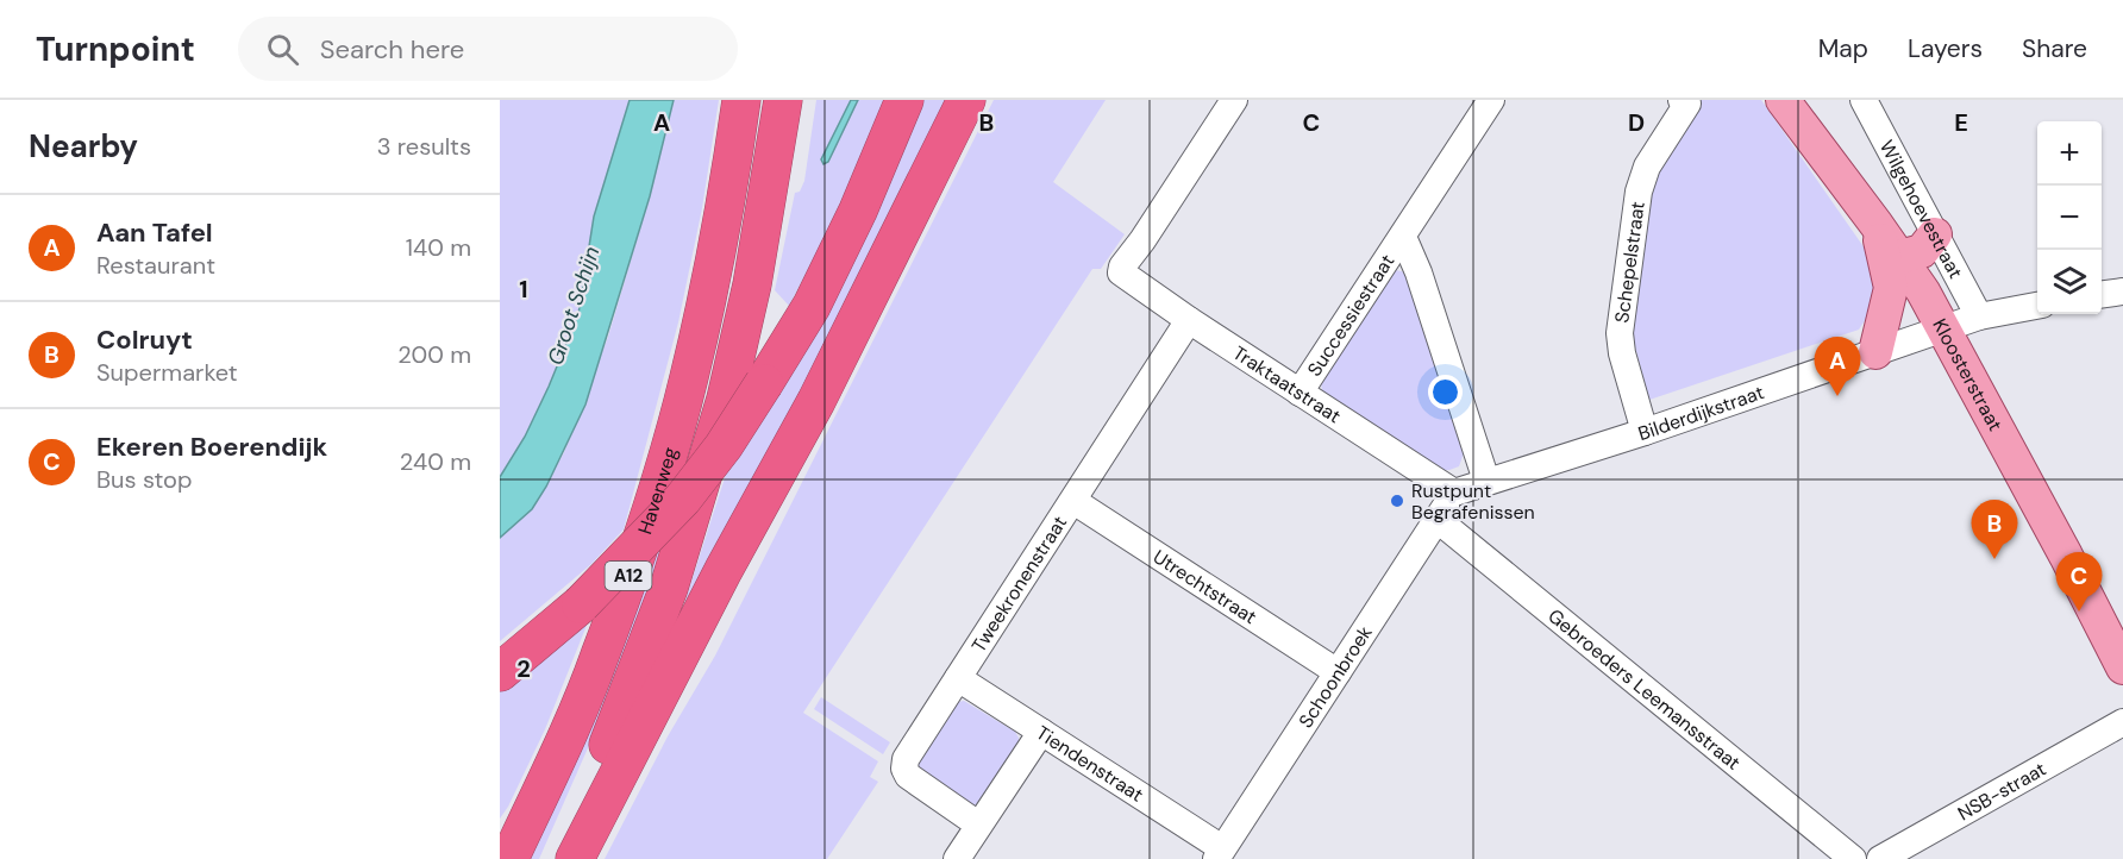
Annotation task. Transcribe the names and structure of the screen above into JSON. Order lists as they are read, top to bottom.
{
  "streets": {
    "highway": ["Havenweg", "A12"],
    "main road": ["Kloosterstraat"],
    "street": [
      "Wilgehoevestraat",
      "Schepelstraat",
      "Successiestraat",
      "Traktaatstraat",
      "Bilderdijkstraat",
      "Tweekronenstraat",
      "Utrechtstraat",
      "Schoonbroek",
      "Gebroeders Leemansstraat",
      "Tiendenstraat",
      "NSB-straat"
    ]
  },
  "crossings": [
    ["Wilgehoevestraat", "Bilderdijkstraat"],
    ["Schepelstraat", "Bilderdijkstraat"],
    ["Successiestraat", "Traktaatstraat"],
    ["Successiestraat", "Bilderdijkstraat"],
    ["Kloosterstraat", "Bilderdijkstraat"],
    ["Traktaatstraat", "Bilderdijkstraat"],
    ["Traktaatstraat", "Tweekronenstraat"],
    ["Traktaatstraat", "Schoonbroek"],
    ["Bilderdijkstraat", "Schoonbroek"],
    ["Tweekronenstraat", "Utrechtstraat"],
    ["Tweekronenstraat", "Tiendenstraat"],
    ["Utrechtstraat", "Schoonbroek"],
    ["Schoonbroek", "Gebroeders Leemansstraat"],
    ["Schoonbroek", "Tiendenstraat"]
  ],
  "water": ["Groot Schijn"],
  "places": ["Rustpunt Begrafenissen"],
  "page": {
    "header": "Turnpoint",
    "search": "Search here",
    "nav": ["Map", "Layers", "Share"],
    "heading": ["Nearby", "3 results"],
    "map_buttons": ["+", "−"],
    "list": [
      {
        "mark": "A",
        "name": "Aan Tafel",
        "note": "Restaurant",
        "value": "140 m"
      },
      {
        "mark": "B",
        "name": "Colruyt",
        "note": "Supermarket",
        "value": "200 m"
      },
      {
        "mark": "C",
        "name": "Ekeren Boerendijk",
        "note": "Bus stop",
        "value": "240 m"
      }
    ],
    "pins": ["A", "B", "C"]
  },
  "grid": {
    "columns": [
      "A",
      "B",
      "C",
      "D",
      "E"
    ],
    "rows": ["1", "2"]
  }
}
